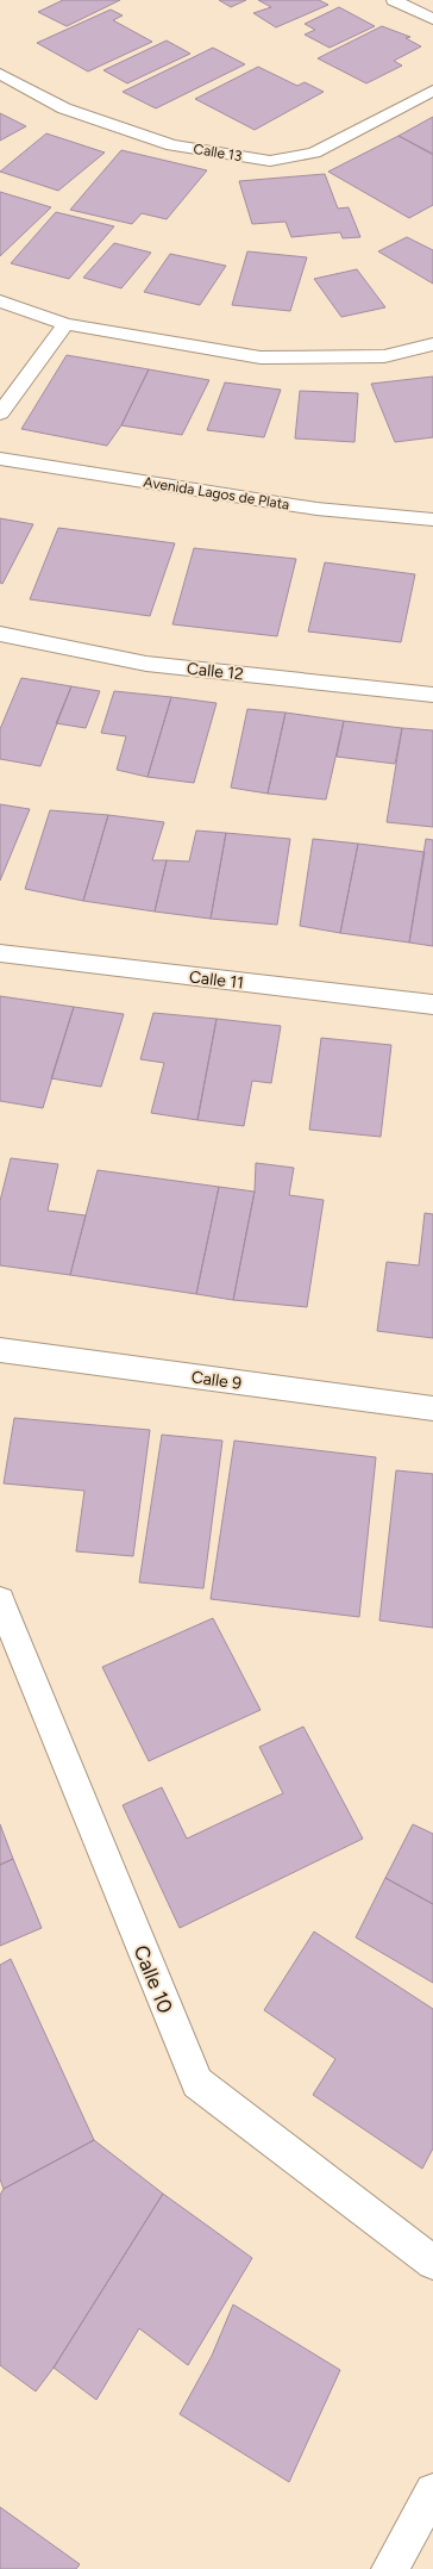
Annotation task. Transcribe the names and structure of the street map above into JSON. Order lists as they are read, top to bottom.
{
  "streets": {
    "street": [
      "Calle 13",
      "Avenida Lagos de Plata",
      "Calle 12",
      "Calle 11",
      "Calle 9",
      "Calle 10"
    ]
  }
}
